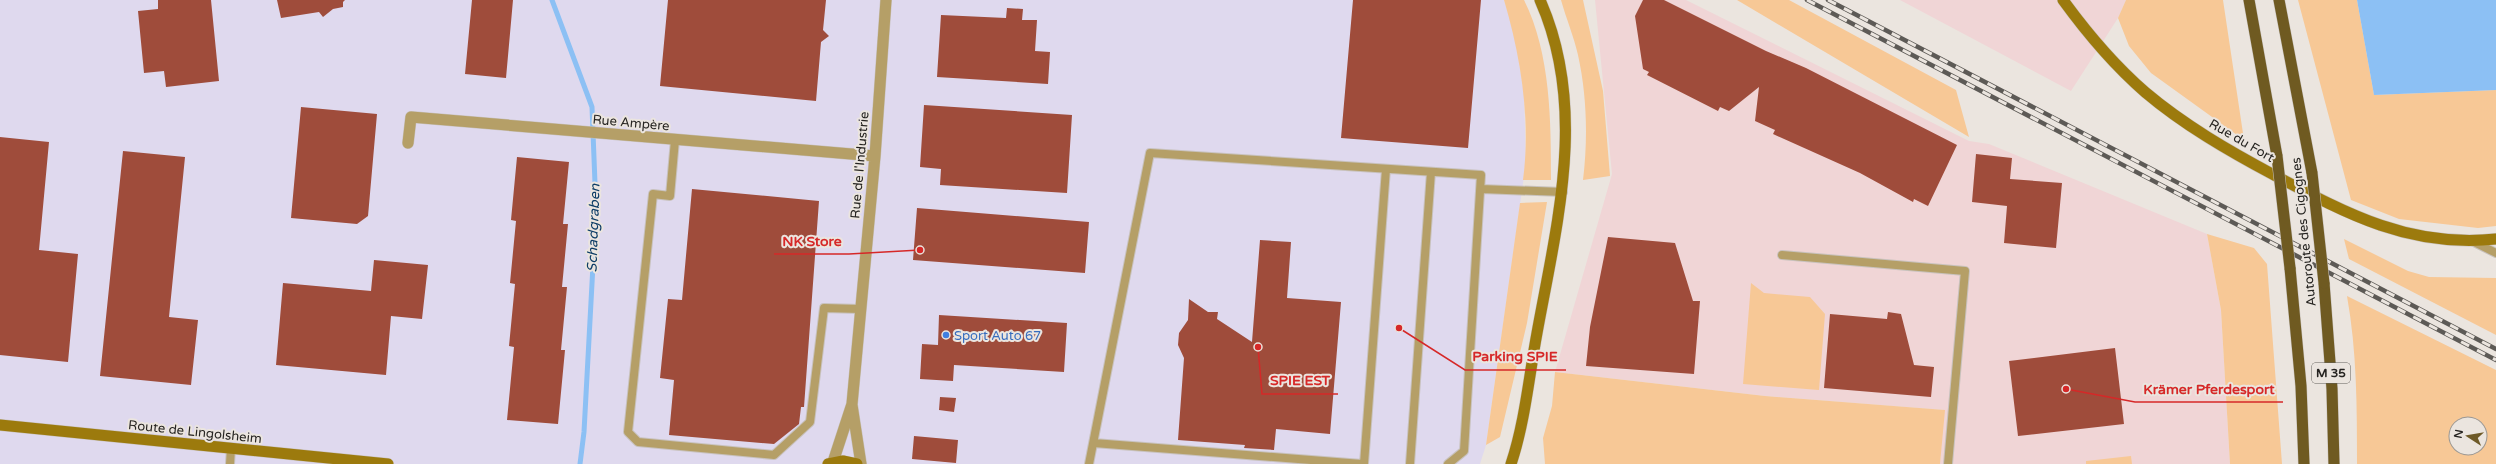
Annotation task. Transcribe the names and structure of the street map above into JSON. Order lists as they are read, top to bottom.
{
  "streets": {
    "highway": ["Autoroute des Cigognes", "M 35"],
    "main road": ["Rue du Fort", "Route de Lingolsheim"],
    "street": ["Rue Ampère", "Rue de l'Industrie"]
  },
  "crossings": [
    ["Rue Ampère", "Rue de l'Industrie"]
  ],
  "water": ["Schadgraben"],
  "places": [
    "NK Store",
    "Parking SPIE",
    "Sport Auto 67",
    "SPIE EST",
    "Krämer Pferdesport"
  ],
  "north": "left"
}
